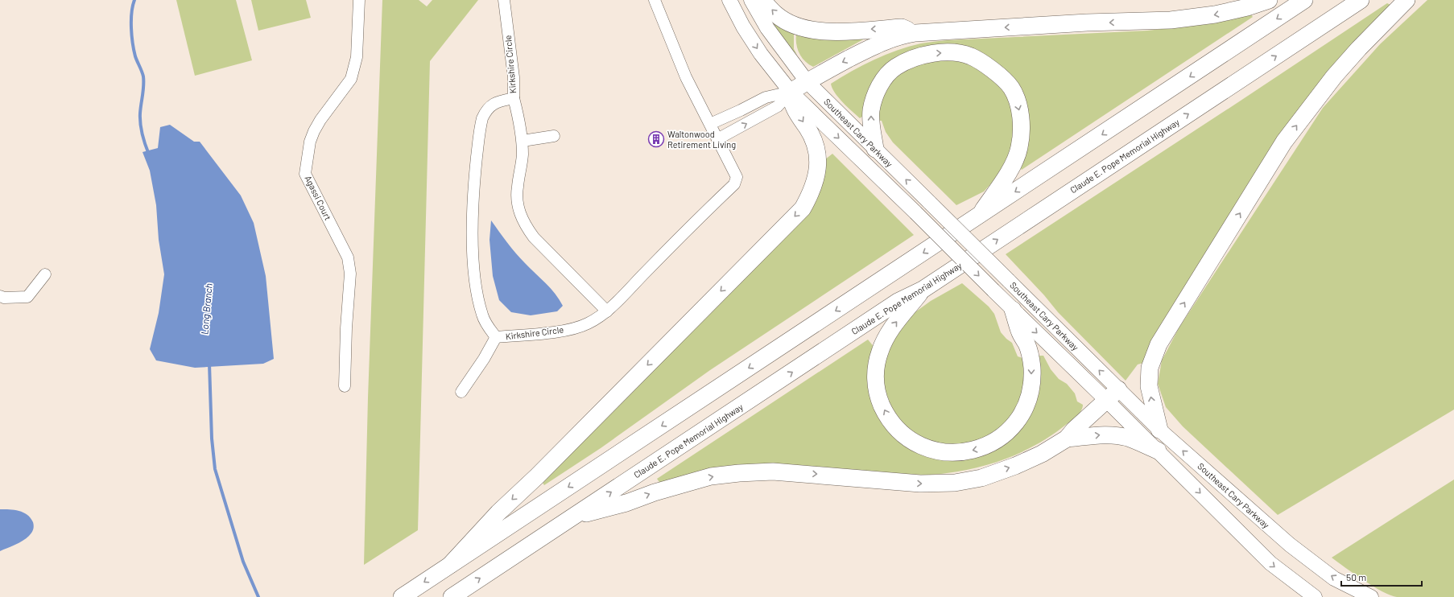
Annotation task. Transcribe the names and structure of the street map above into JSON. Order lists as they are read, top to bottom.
{
  "streets": {
    "highway": ["Claude E. Pope Memorial Highway"],
    "main road": ["Southeast Cary Parkway"],
    "street": ["Kirkshire Circle", "Agassi Court"]
  },
  "water": ["Long Branch"],
  "places": {
    "building": ["Waltonwood Retirement Living"]
  },
  "scale_bar": "50 m"
}
